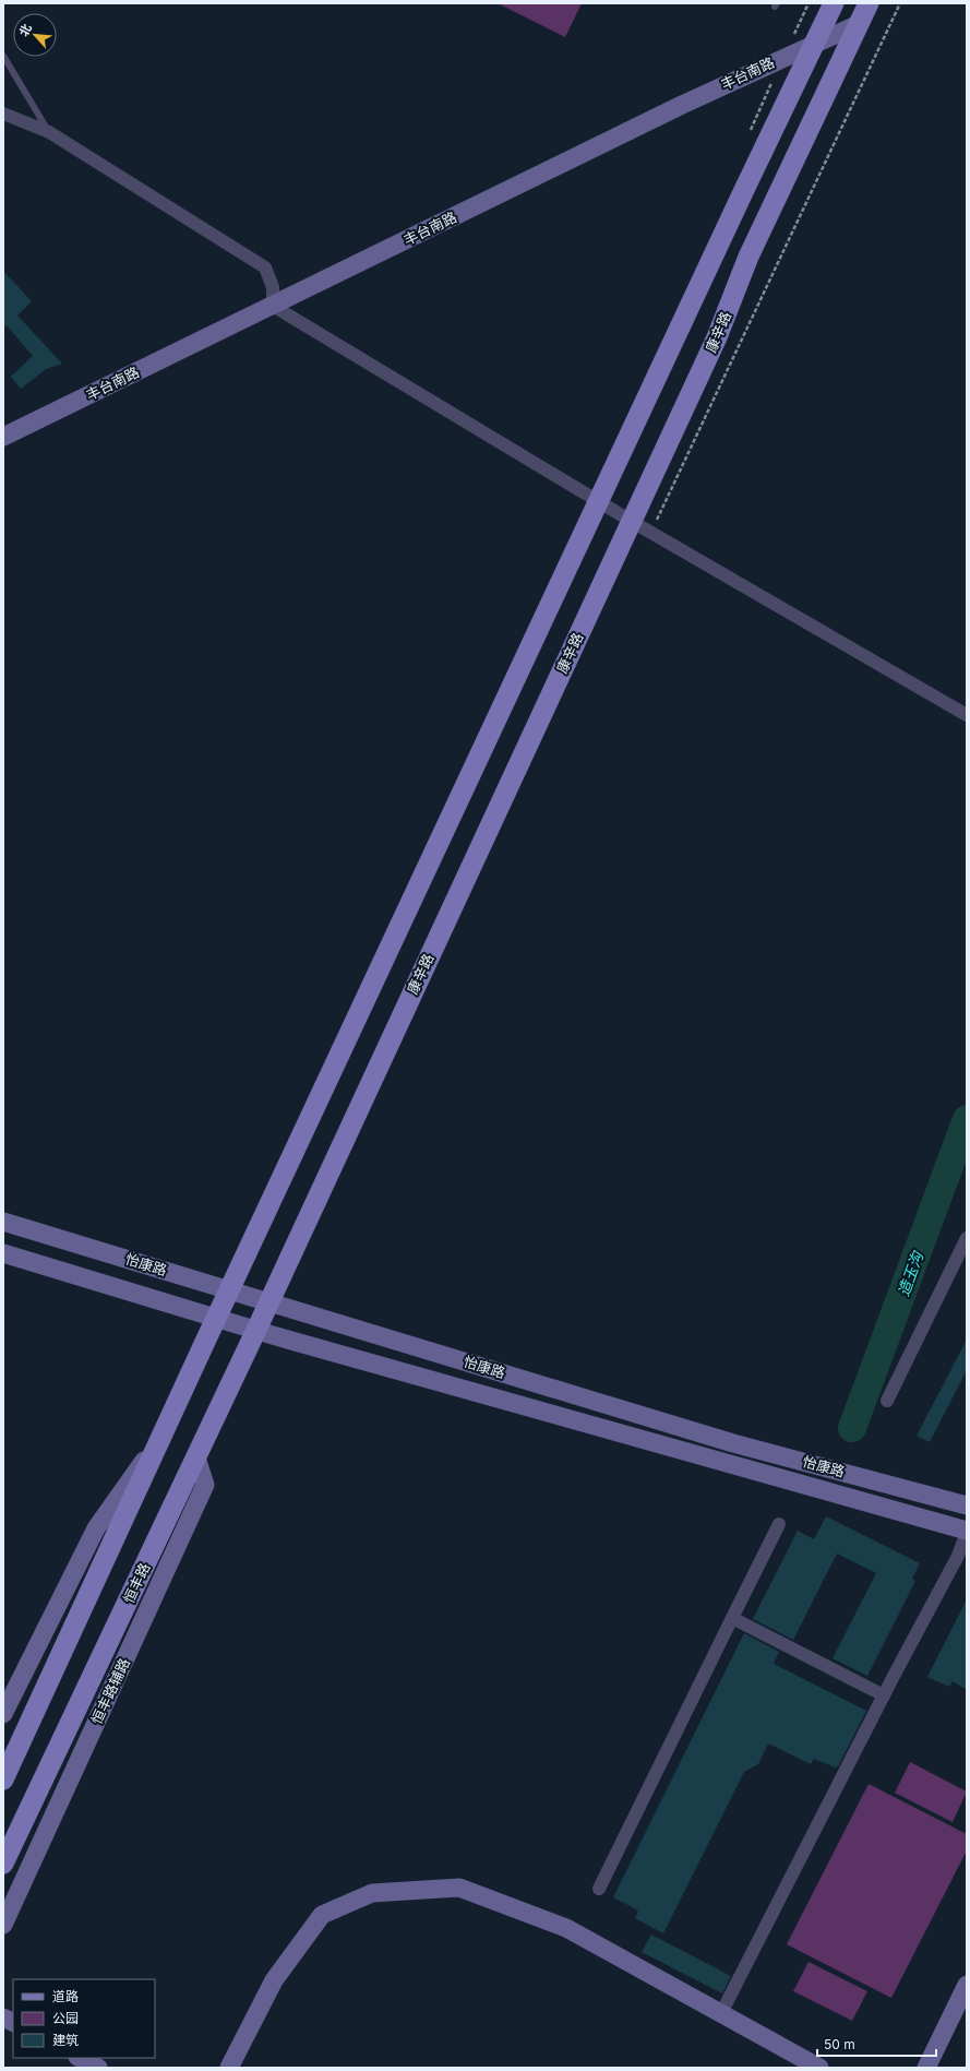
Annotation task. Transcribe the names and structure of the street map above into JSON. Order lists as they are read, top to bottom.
{
  "streets": {
    "main road": ["康辛路", "恒丰路"],
    "street": ["丰台南路", "怡康路", "恒丰路辅路"]
  },
  "crossings": [
    ["丰台南路", "康辛路"],
    ["康辛路", "怡康路"],
    ["康辛路", "恒丰路"],
    ["怡康路", "恒丰路"],
    ["恒丰路", "恒丰路辅路"]
  ],
  "water": ["造玉沟"],
  "legend": ["道路", "公园", "建筑"],
  "scale_bar": "50 m",
  "north": "top left"
}
